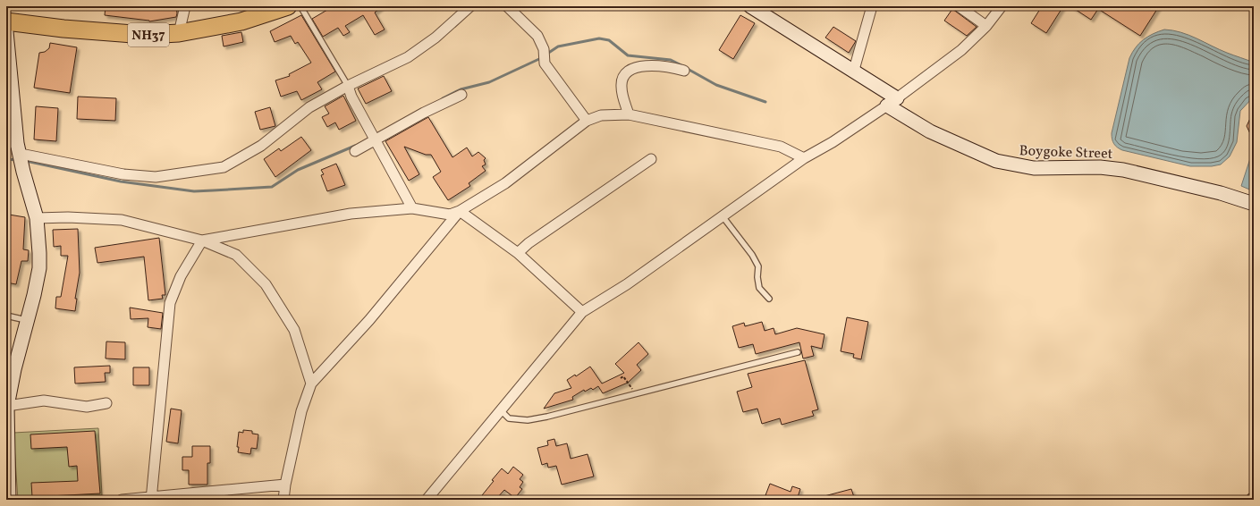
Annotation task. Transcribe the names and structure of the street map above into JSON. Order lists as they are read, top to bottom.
{
  "streets": {
    "highway": ["NH37"],
    "street": ["Boygoke Street"]
  }
}
